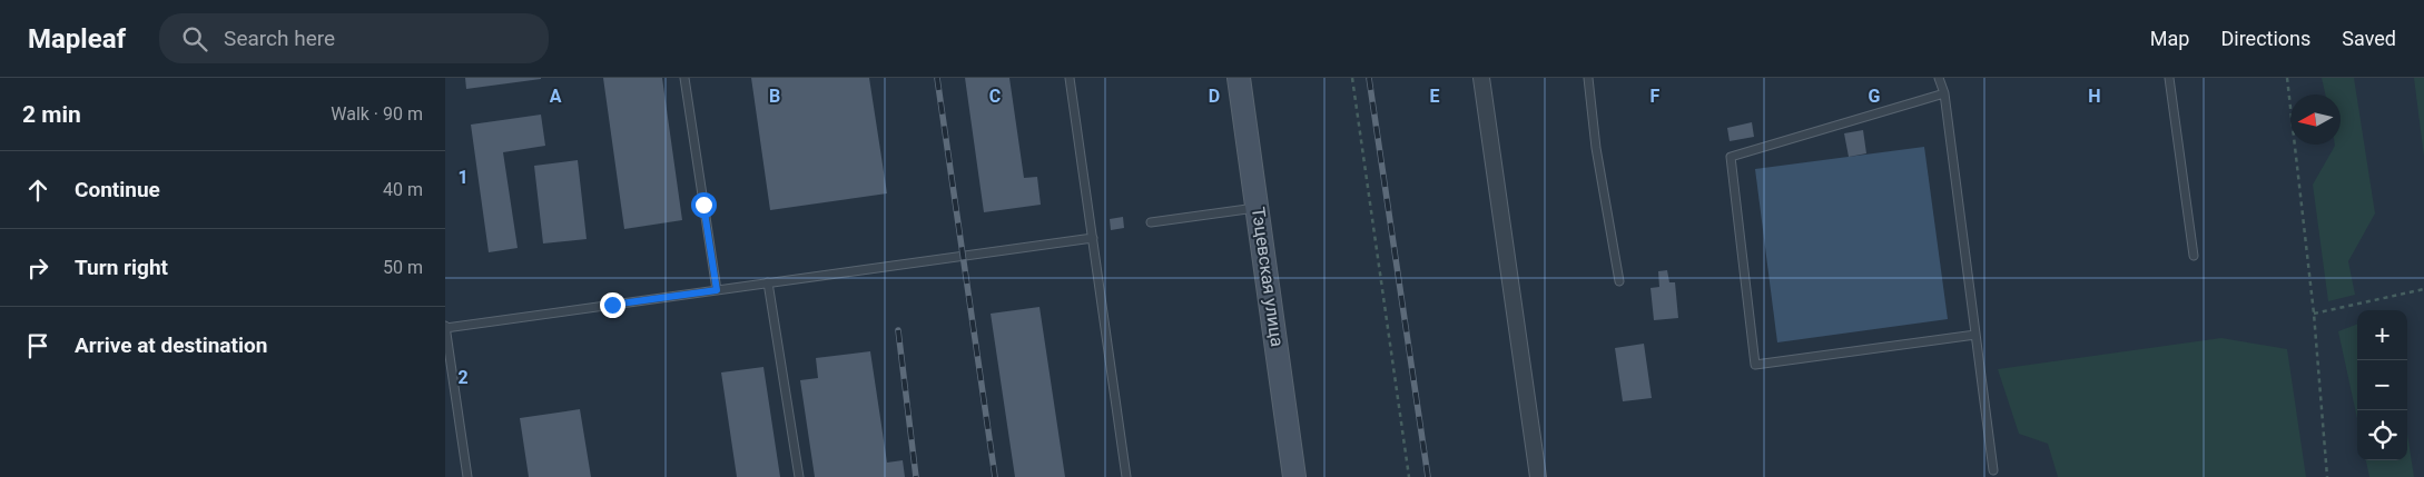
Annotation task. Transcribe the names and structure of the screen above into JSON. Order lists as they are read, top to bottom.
{
  "streets": {
    "street": ["Тэцевская улица"]
  },
  "north": "left",
  "page": {
    "header": "Mapleaf",
    "search": "Search here",
    "nav": ["Map", "Directions", "Saved"],
    "heading": ["2 min", "Walk · 90 m"],
    "list": [
      ["Continue", "40 m"],
      ["Turn right", "50 m"],
      "Arrive at destination"
    ],
    "map_buttons": ["+", "−"]
  },
  "grid": {
    "columns": [
      "A",
      "B",
      "C",
      "D",
      "E",
      "F",
      "G",
      "H"
    ],
    "rows": ["1", "2"]
  }
}
